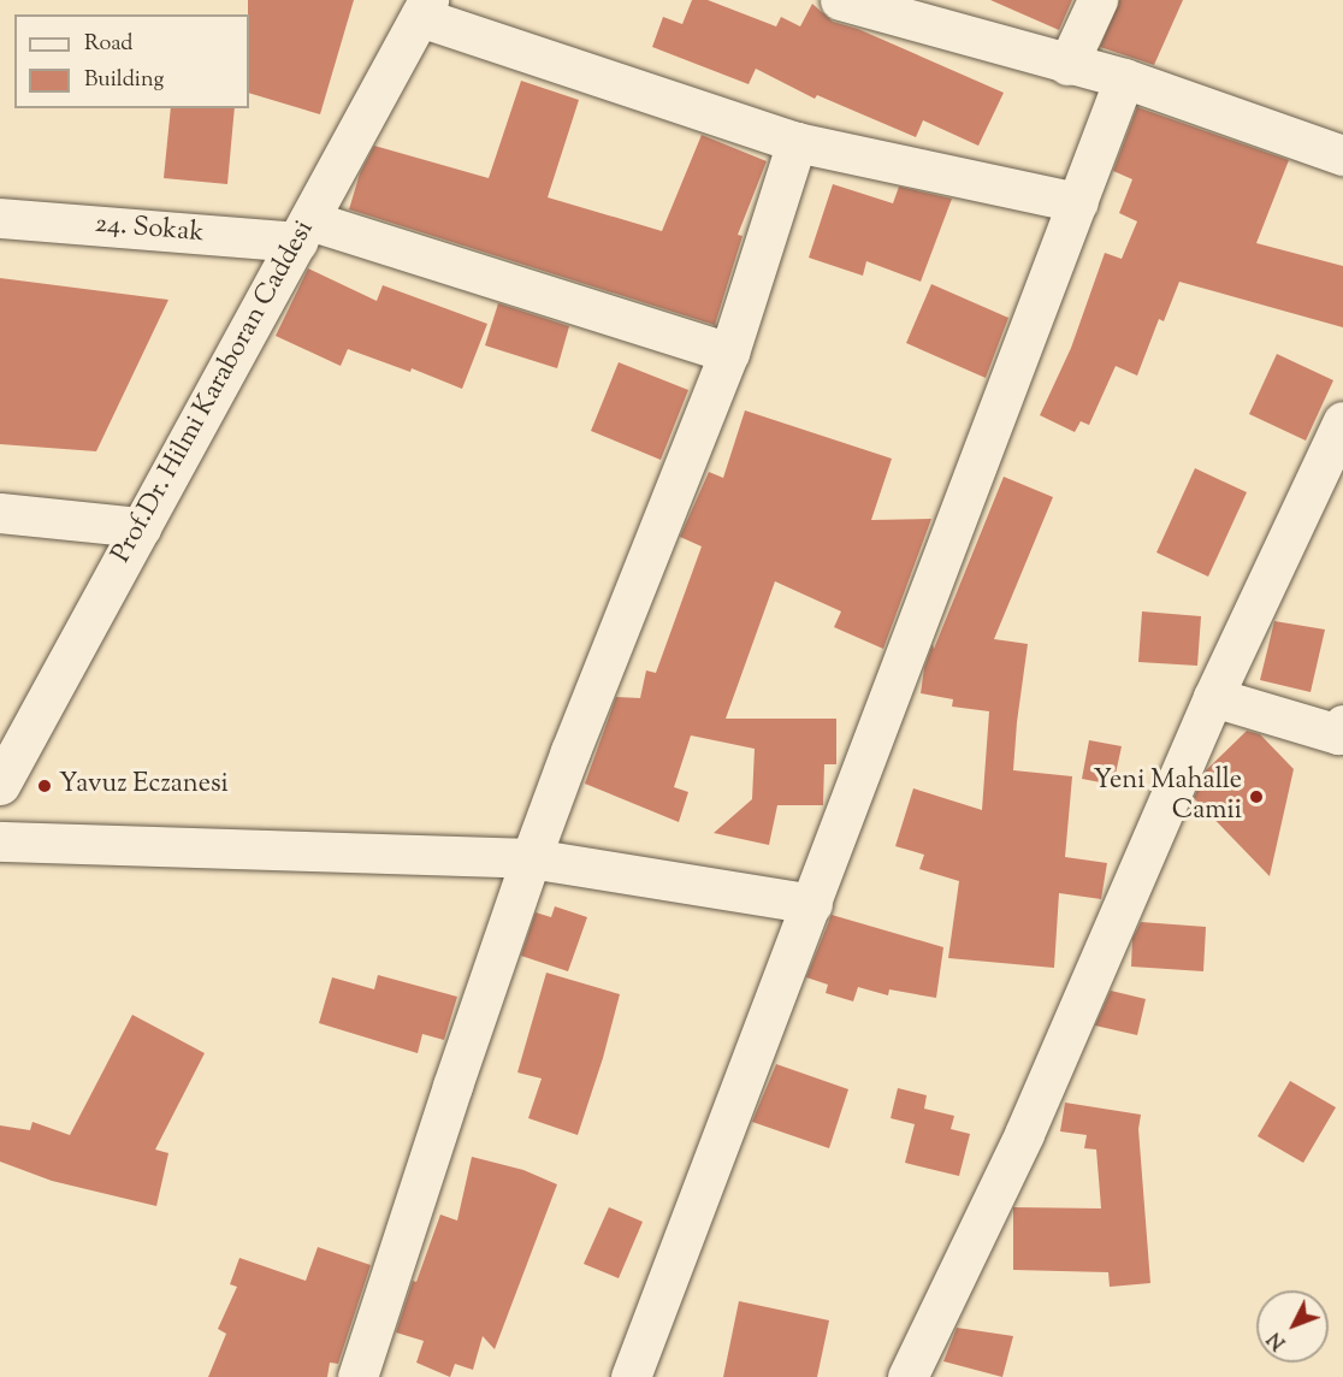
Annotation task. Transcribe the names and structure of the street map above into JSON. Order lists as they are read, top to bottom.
{
  "streets": {
    "street": ["24. Sokak", "Prof.Dr. Hilmi Karaboran Caddesi"]
  },
  "crossings": [
    ["24. Sokak", "Prof.Dr. Hilmi Karaboran Caddesi"]
  ],
  "places": ["Yavuz Eczanesi", "Yeni Mahalle Camii"],
  "legend": ["Road", "Building"],
  "north": "bottom left"
}
